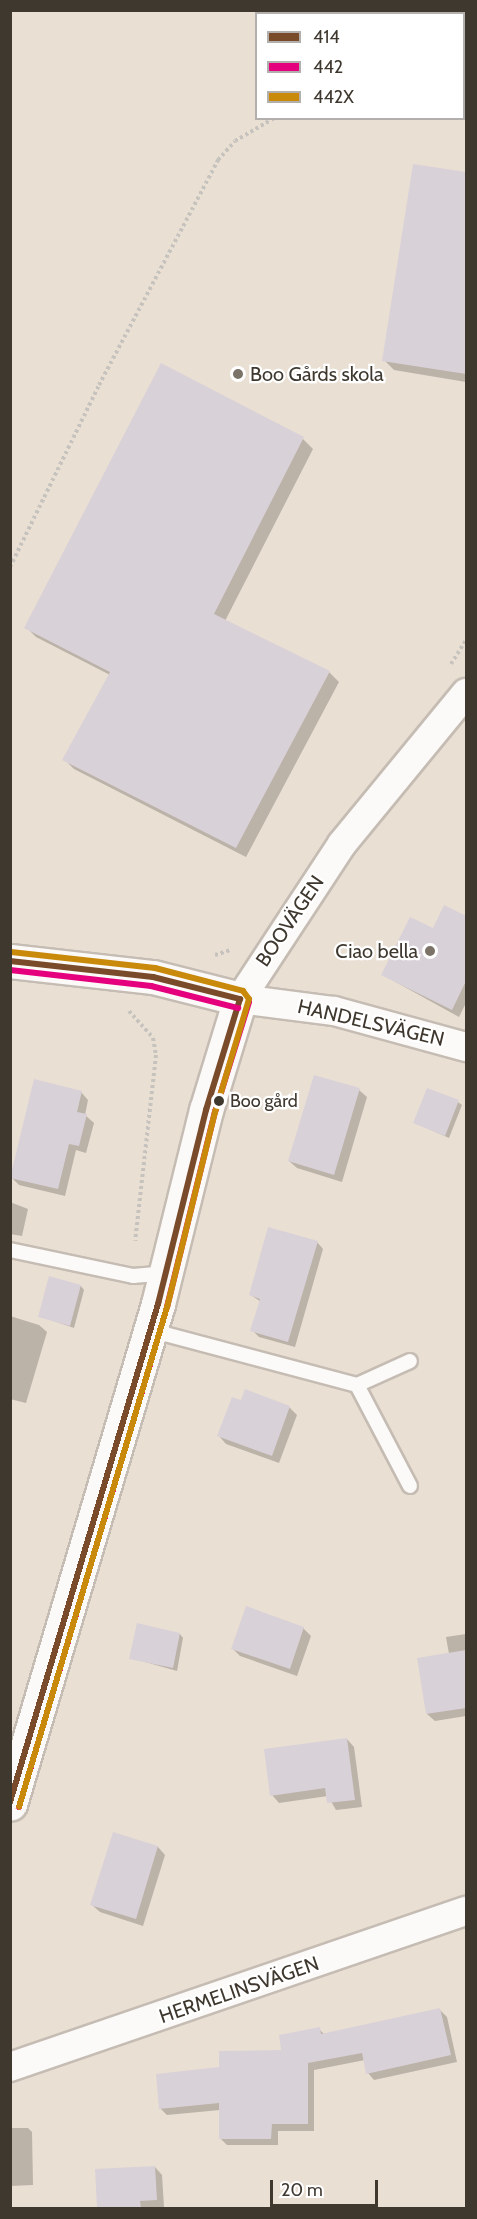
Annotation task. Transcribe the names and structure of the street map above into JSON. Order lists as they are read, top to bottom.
{
  "streets": {
    "street": ["BOOVÄGEN", "HANDELSVÄGEN", "HERMELINSVÄGEN"]
  },
  "crossings": [
    ["BOOVÄGEN", "HANDELSVÄGEN"]
  ],
  "places": ["Boo Gårds skola", "Ciao bella", "Boo gård"],
  "lines": ["transit line 442X", "transit line 414", "transit line 442"],
  "legend": ["414", "442", "442X"],
  "scale_bar": "20 m"
}
